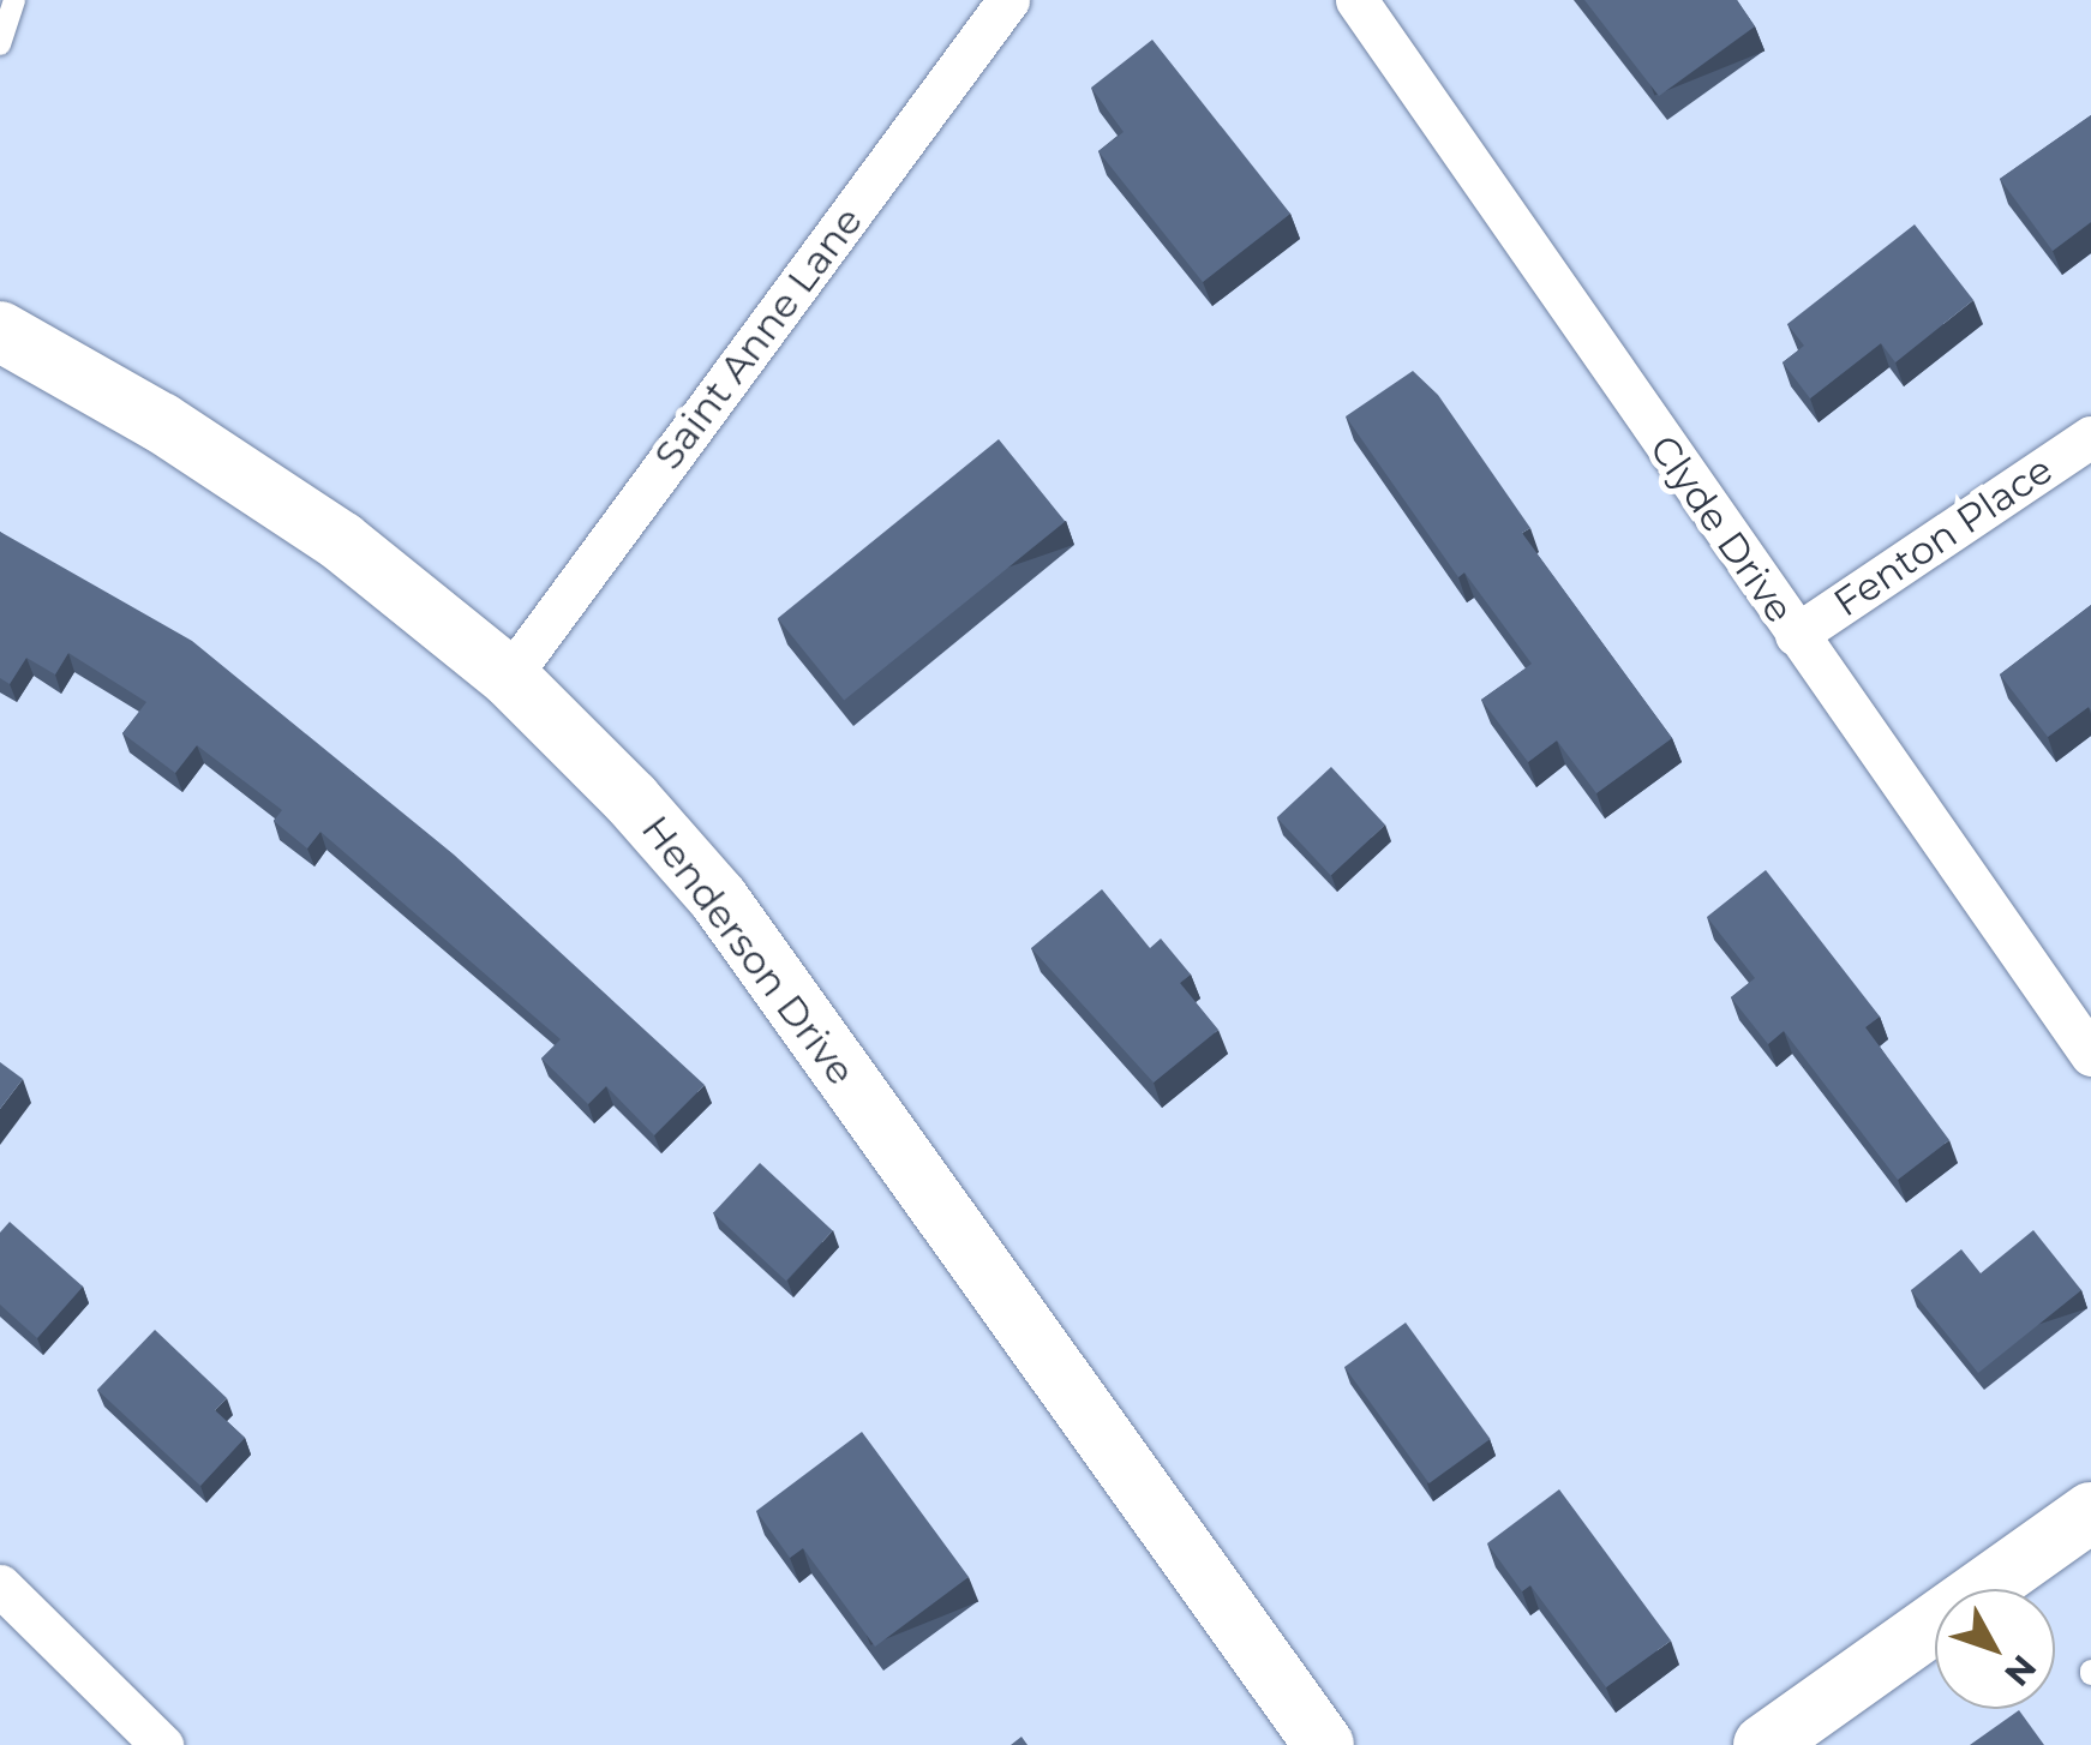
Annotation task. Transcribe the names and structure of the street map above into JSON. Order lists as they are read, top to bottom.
{
  "streets": {
    "main road": ["Henderson Drive"],
    "street": ["Saint Anne Lane", "Clyde Drive", "Fenton Place"]
  },
  "crossings": [
    ["Saint Anne Lane", "Henderson Drive"],
    ["Clyde Drive", "Fenton Place"]
  ],
  "north": "bottom right"
}
